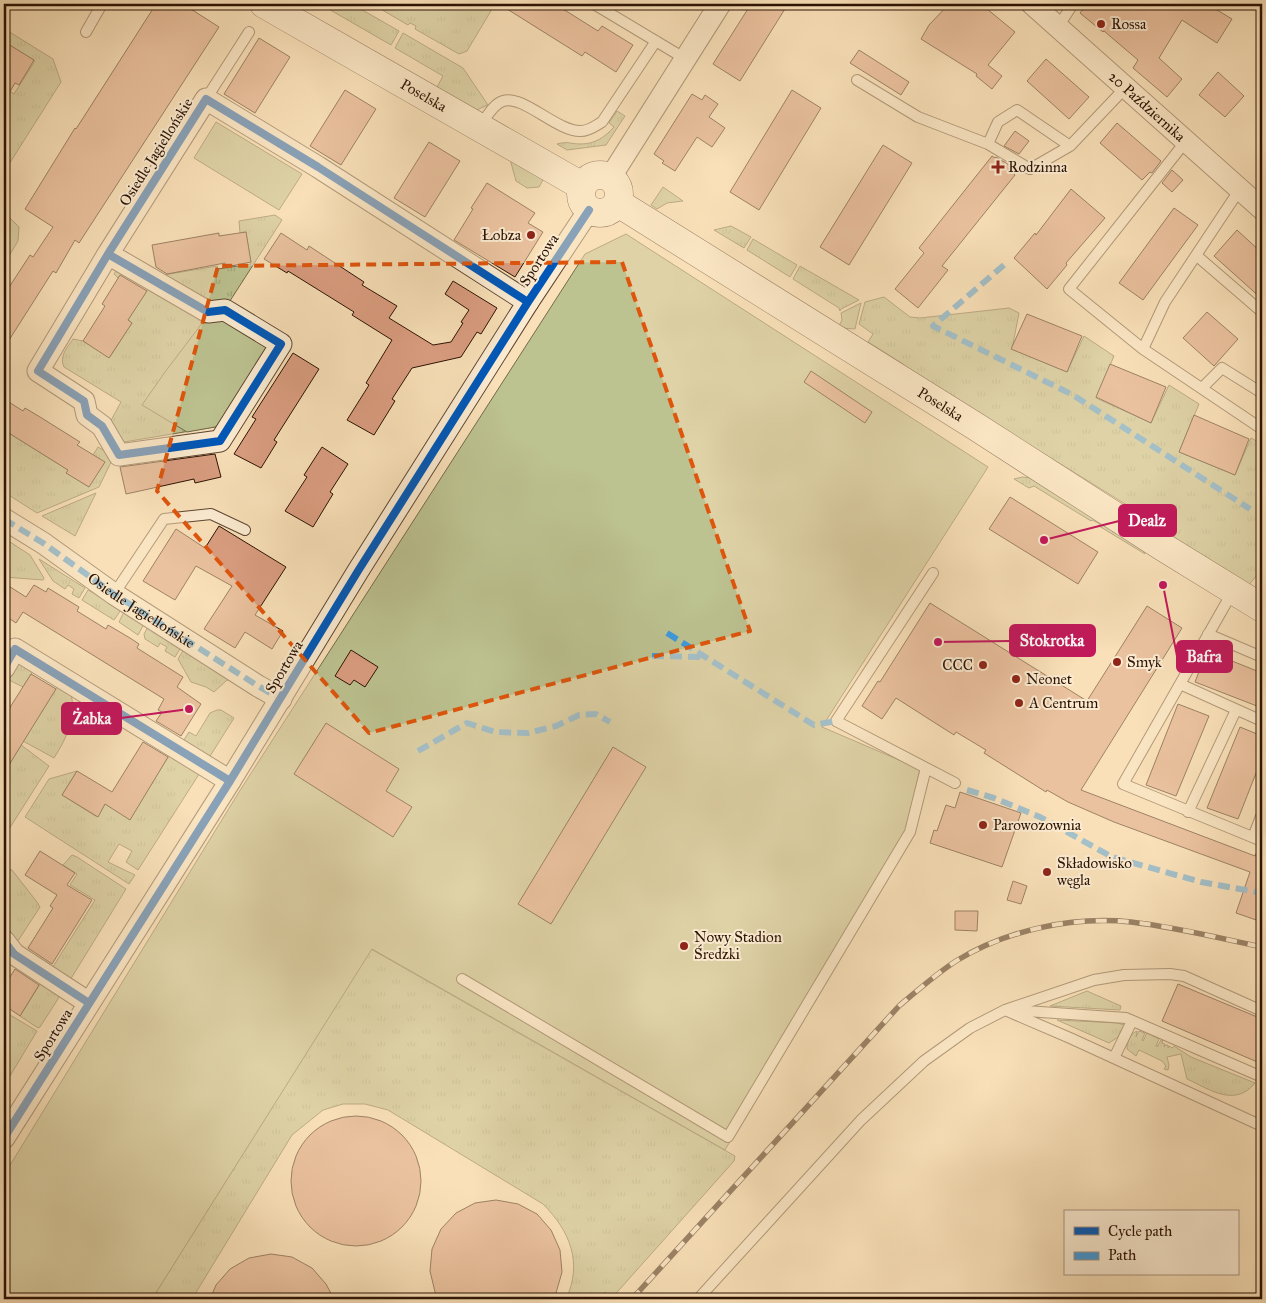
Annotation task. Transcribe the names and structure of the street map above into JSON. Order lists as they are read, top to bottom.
{
  "streets": {
    "street": [
      "Poselska",
      "20 Października",
      "Osiedle Jagiellońskie",
      "Sportowa"
    ]
  },
  "crossings": [
    ["Poselska", "Sportowa"],
    ["Osiedle Jagiellońskie", "Sportowa"]
  ],
  "places": {
    "other": [
      "Rossa",
      "Łobza",
      "Dealz",
      "Bafra",
      "Stokrotka",
      "Smyk",
      "CCC",
      "Neonet",
      "A Centrum",
      "Żabka",
      "Parowozownia",
      "Składowisko węgla",
      "Nowy Stadion Średzki"
    ],
    "health": ["Rodzinna"]
  },
  "legend": ["Cycle path", "Path"]
}
